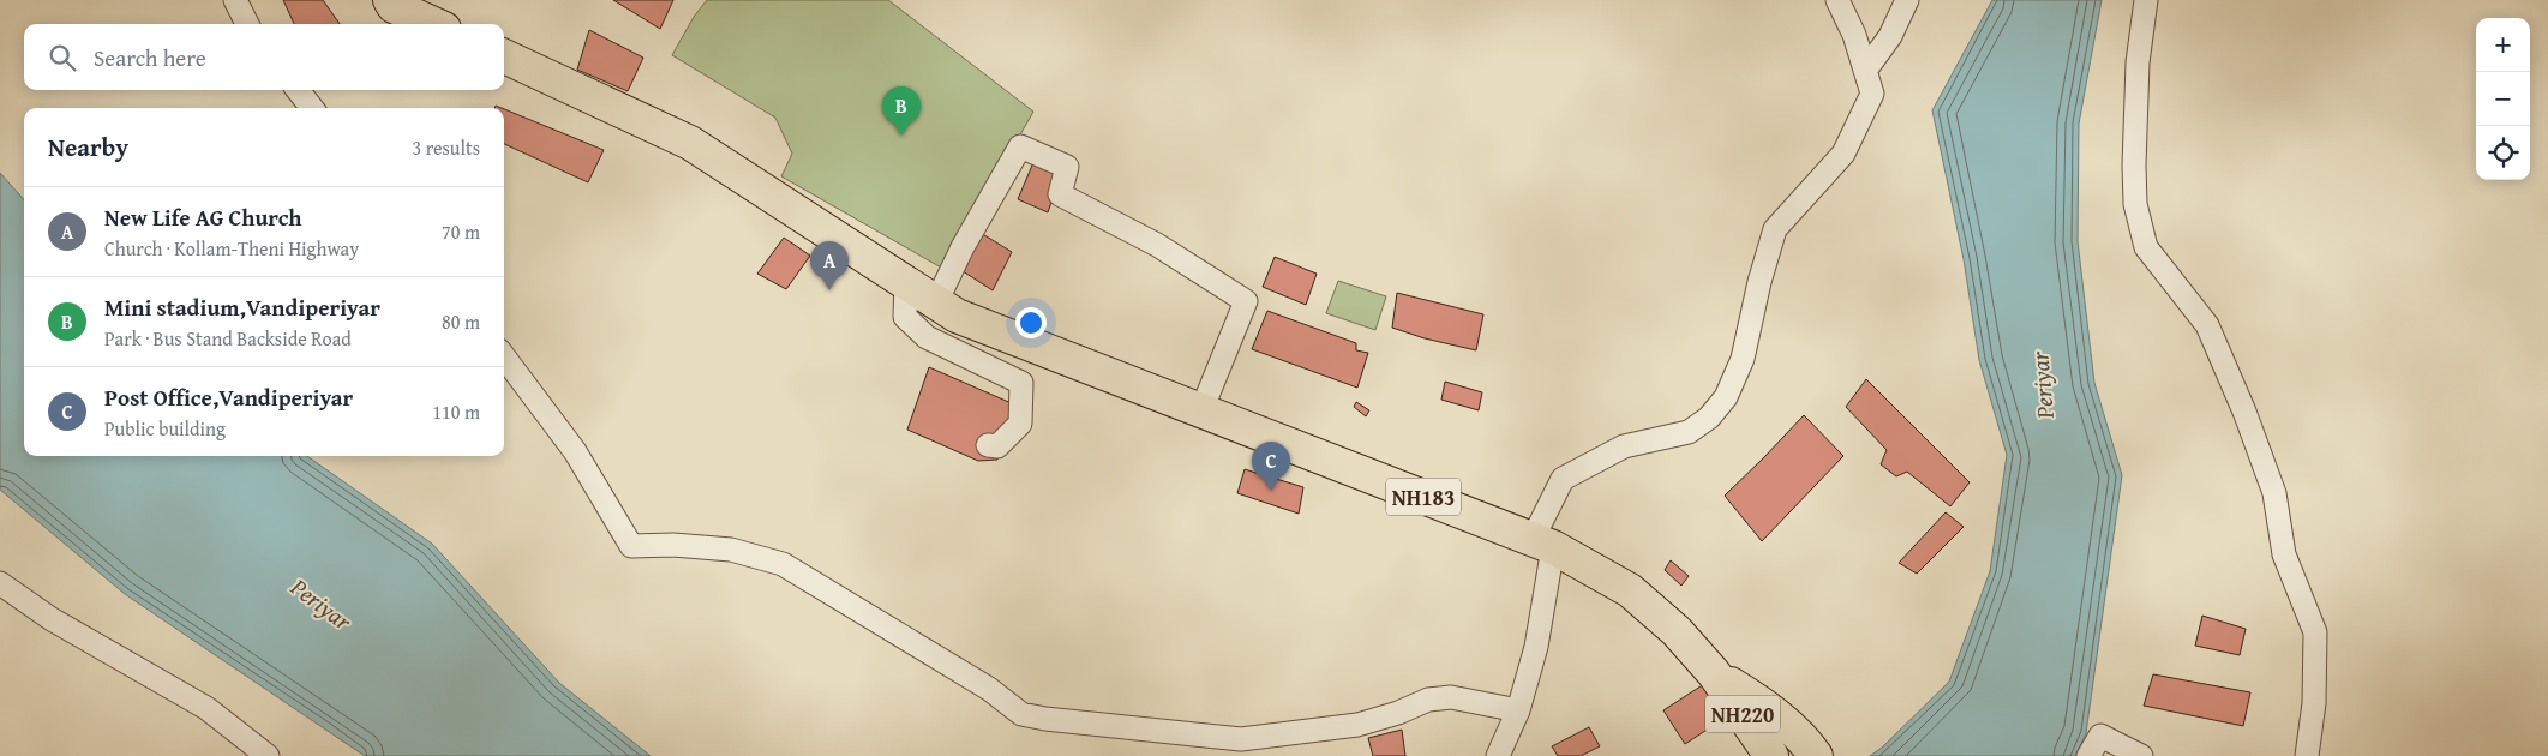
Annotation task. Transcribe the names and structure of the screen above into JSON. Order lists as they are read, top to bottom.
{
  "streets": {
    "highway": ["NH183", "NH220"]
  },
  "crossings": [
    ["NH183", "NH220"]
  ],
  "water": ["Periyar"],
  "page": {
    "map_buttons": ["+", "−"],
    "search": "Search here",
    "pins": ["B", "A", "C"],
    "heading": ["Nearby", "3 results"],
    "list": [
      {
        "mark": "A",
        "name": "New Life AG Church",
        "note": "Church · Kollam-Theni Highway",
        "value": "70 m"
      },
      {
        "mark": "B",
        "name": "Mini stadium,Vandiperiyar",
        "note": "Park · Bus Stand Backside Road",
        "value": "80 m"
      },
      {
        "mark": "C",
        "name": "Post Office,Vandiperiyar",
        "note": "Public building",
        "value": "110 m"
      }
    ]
  }
}
